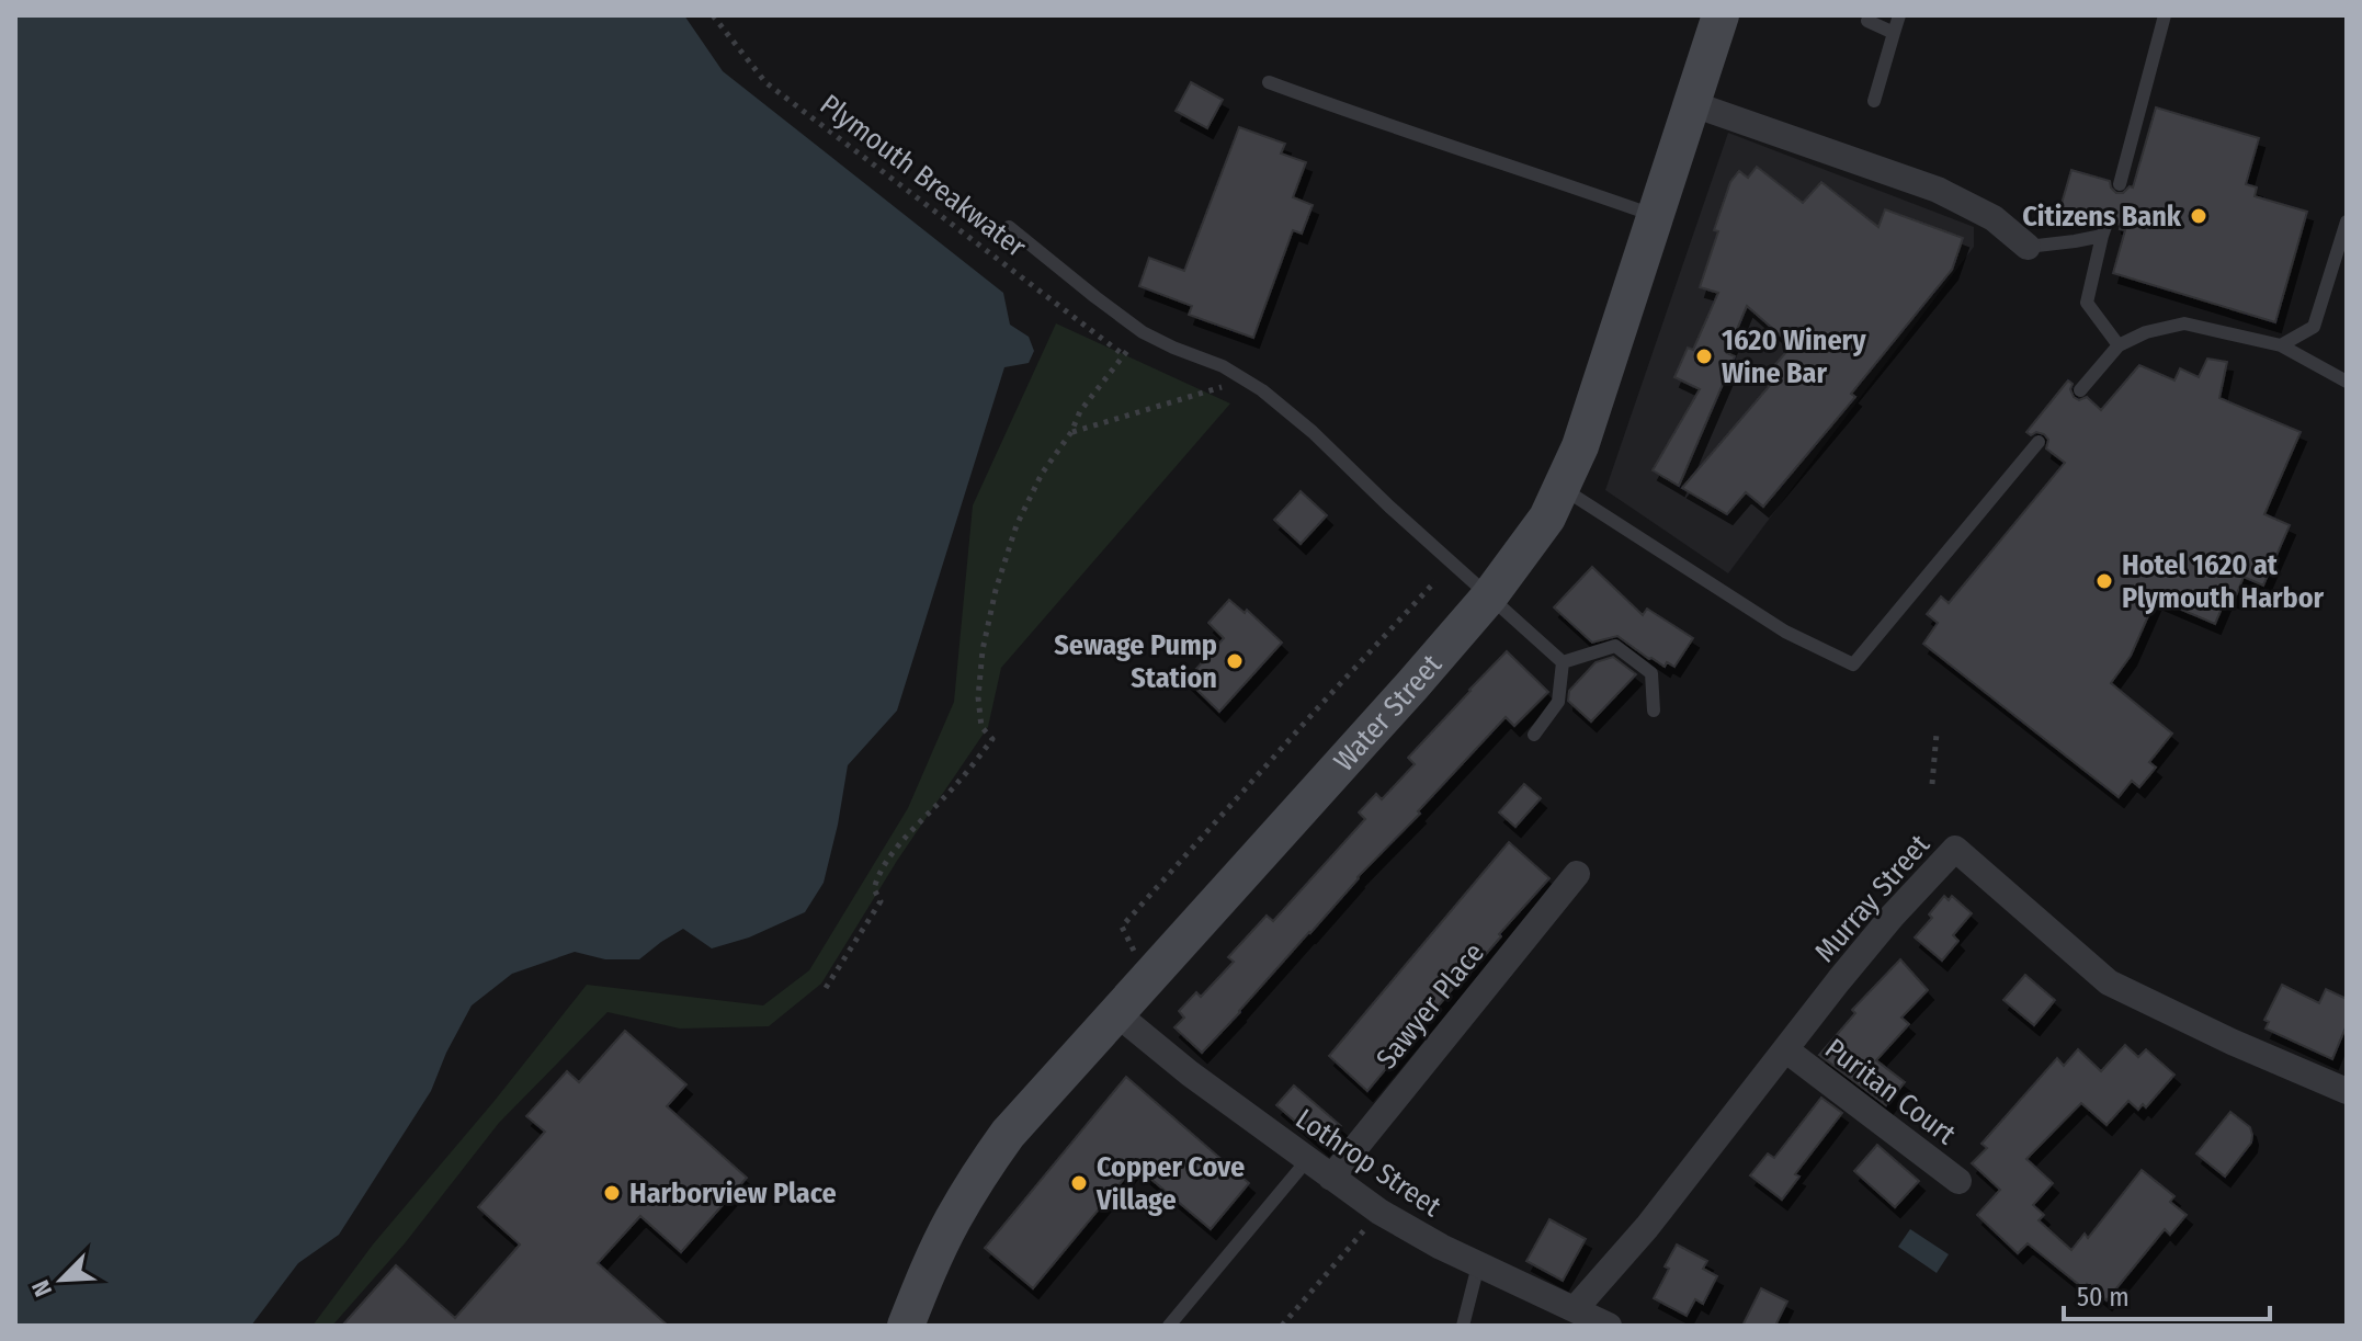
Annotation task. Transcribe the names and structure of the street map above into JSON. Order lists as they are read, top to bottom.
{
  "streets": {
    "main road": ["Water Street"],
    "street": [
      "Murray Street",
      "Sawyer Place",
      "Puritan Court",
      "Lothrop Street"
    ],
    "path": ["Plymouth Breakwater"]
  },
  "crossings": [
    ["Water Street", "Lothrop Street"],
    ["Murray Street", "Puritan Court"],
    ["Murray Street", "Lothrop Street"],
    ["Sawyer Place", "Lothrop Street"]
  ],
  "places": [
    "Citizens Bank",
    "1620 Winery Wine Bar",
    "Hotel 1620 at Plymouth Harbor",
    "Sewage Pump Station",
    "Copper Cove Village",
    "Harborview Place"
  ],
  "scale_bar": "50 m",
  "north": "bottom left"
}
